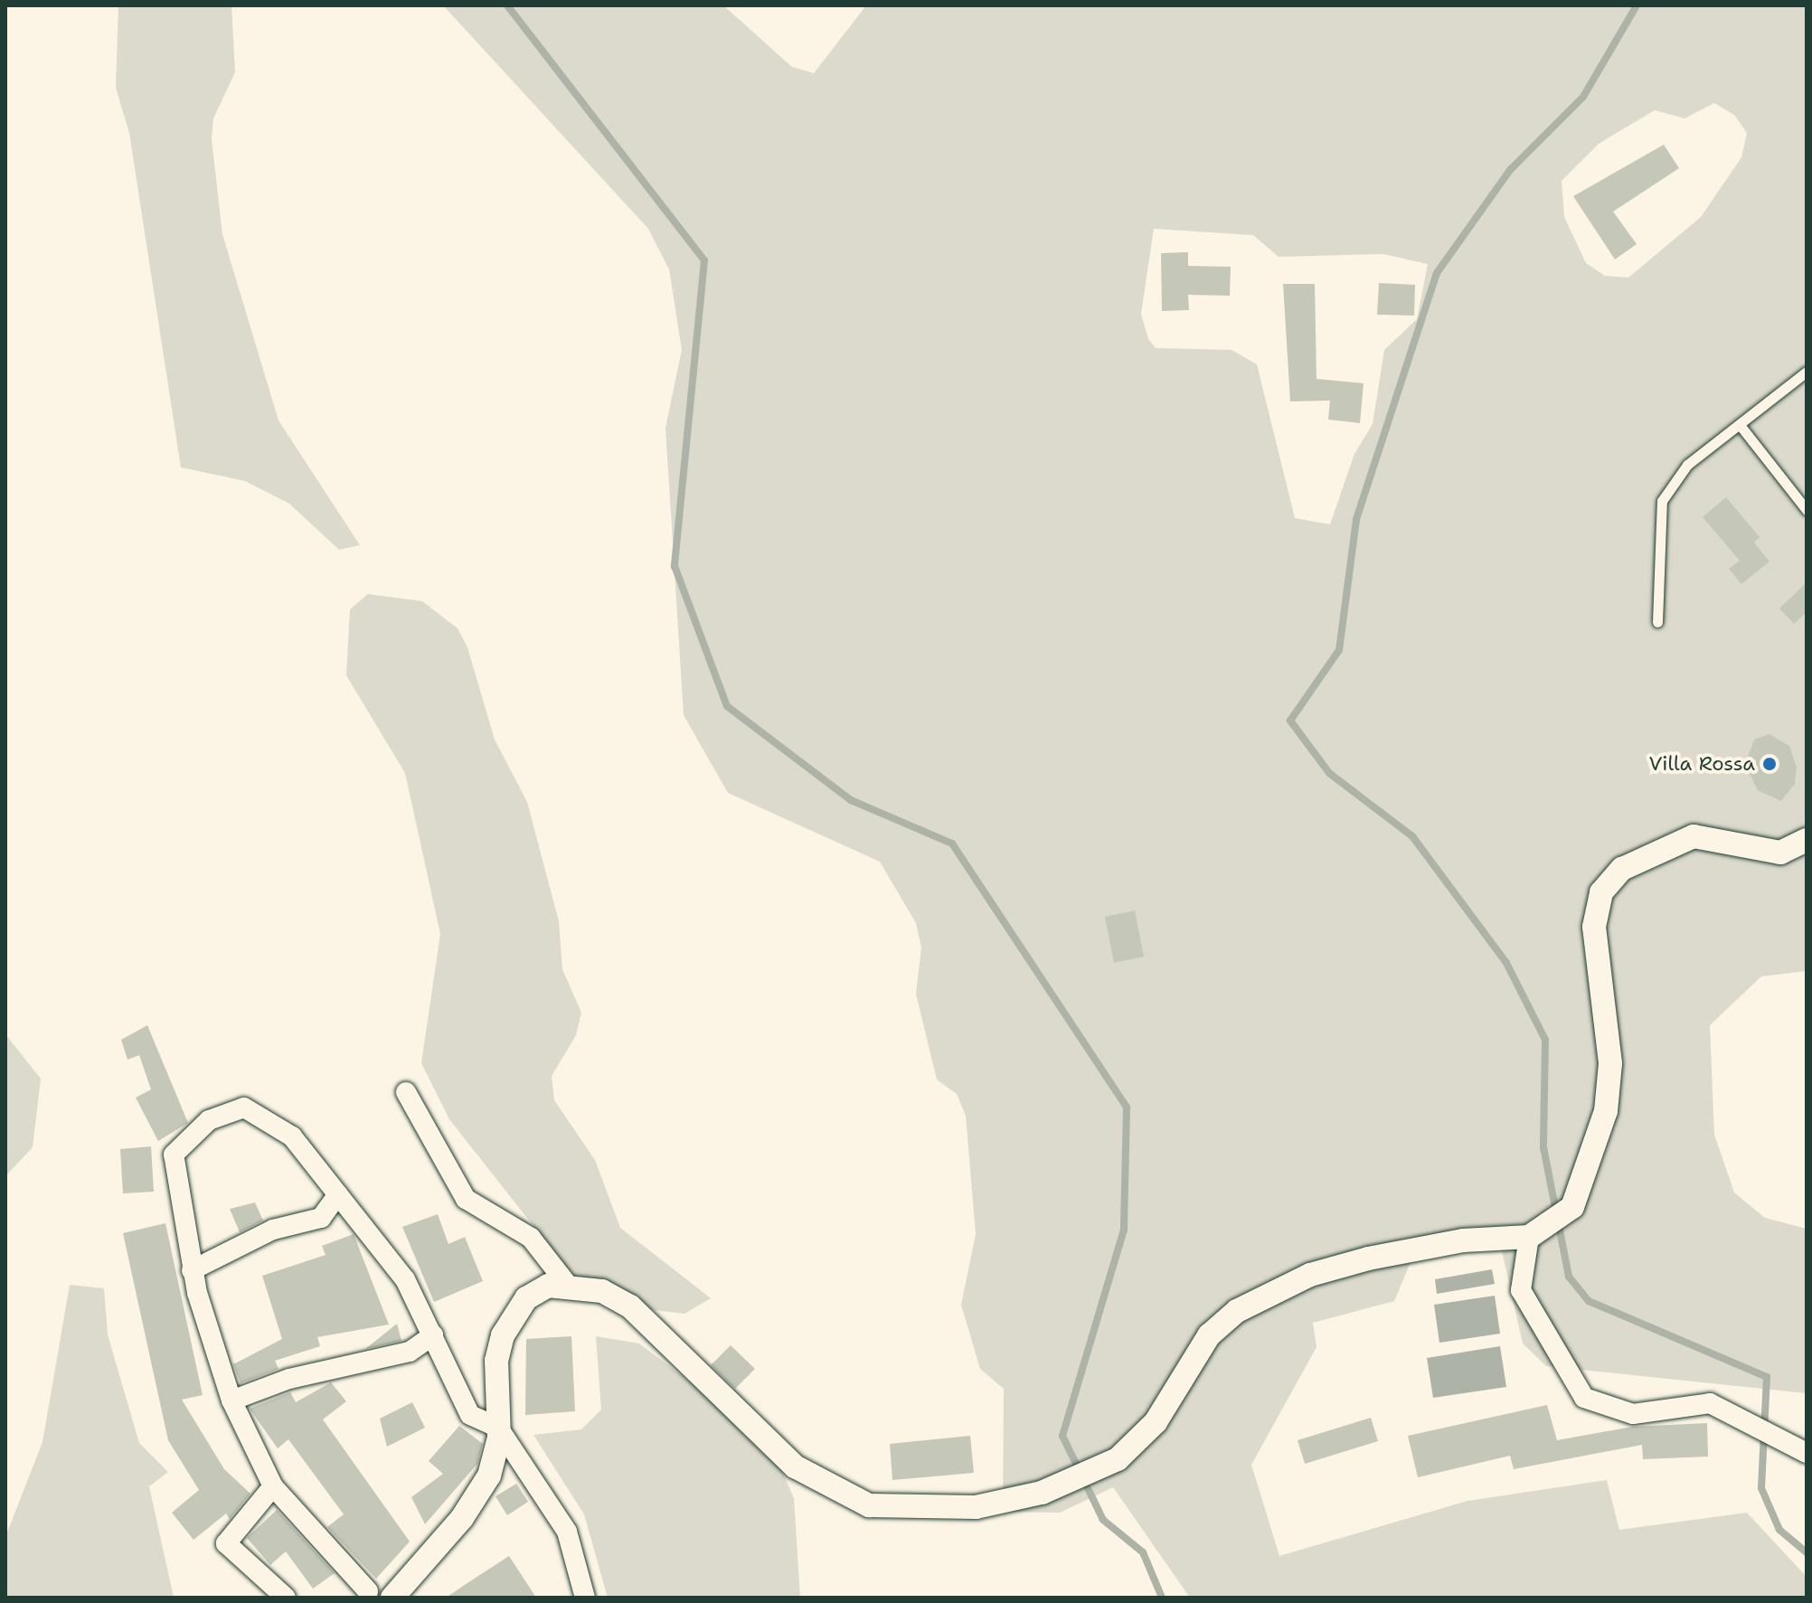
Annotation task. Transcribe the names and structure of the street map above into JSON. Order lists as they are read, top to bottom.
{
  "places": ["Villa Rossa"]
}
